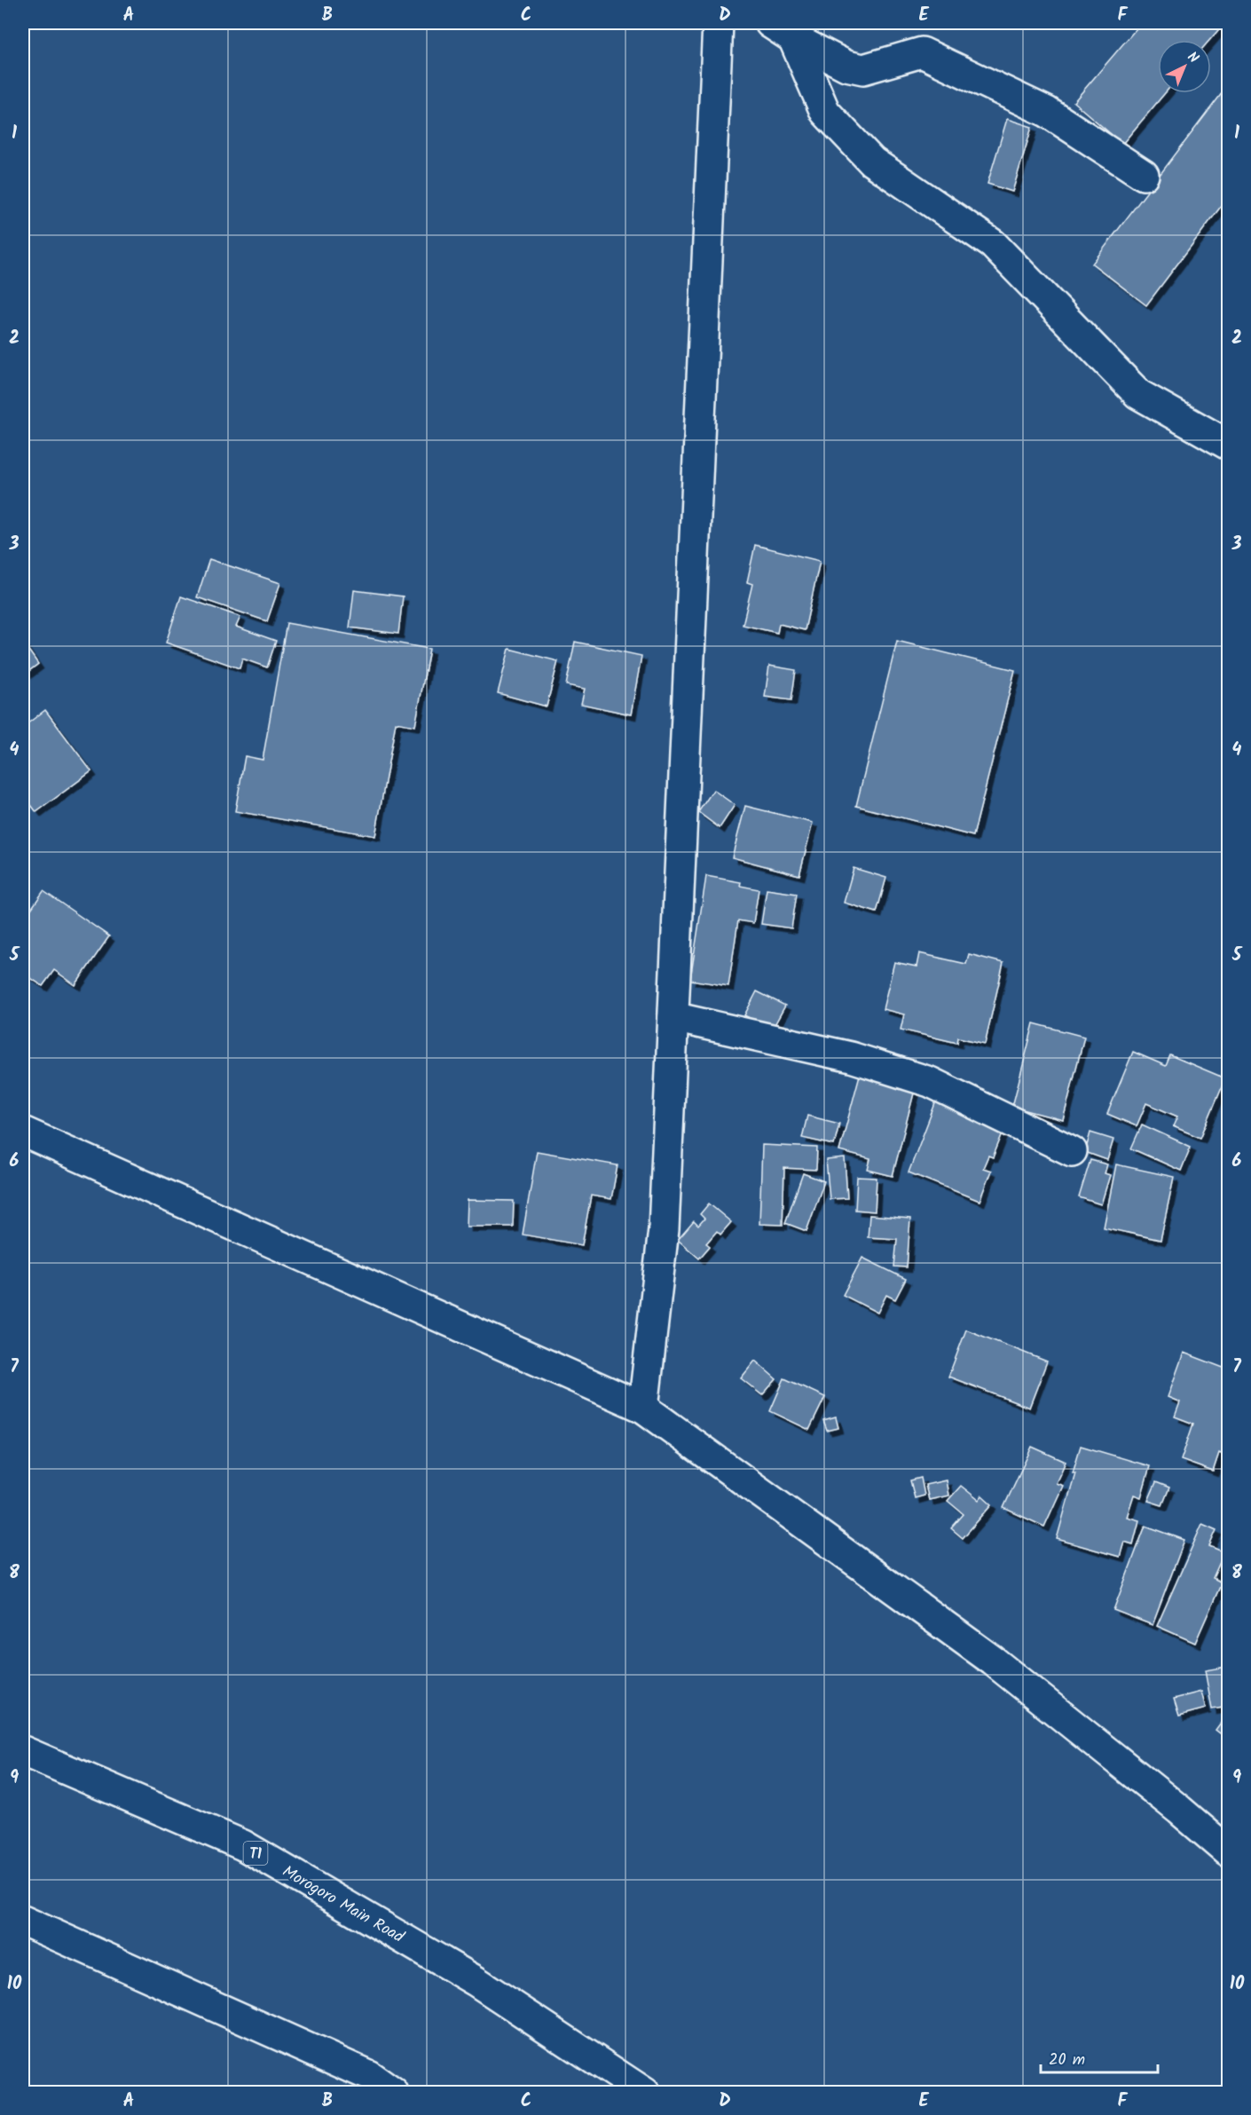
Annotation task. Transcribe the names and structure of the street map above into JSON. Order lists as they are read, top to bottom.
{
  "streets": {
    "main road": ["T1", "Morogoro Main Road"]
  },
  "scale_bar": "20 m",
  "north": "top right",
  "grid": {
    "columns": [
      "A",
      "B",
      "C",
      "D",
      "E",
      "F"
    ],
    "rows": [
      "1",
      "2",
      "3",
      "4",
      "5",
      "6",
      "7",
      "8",
      "9",
      "10"
    ]
  }
}
